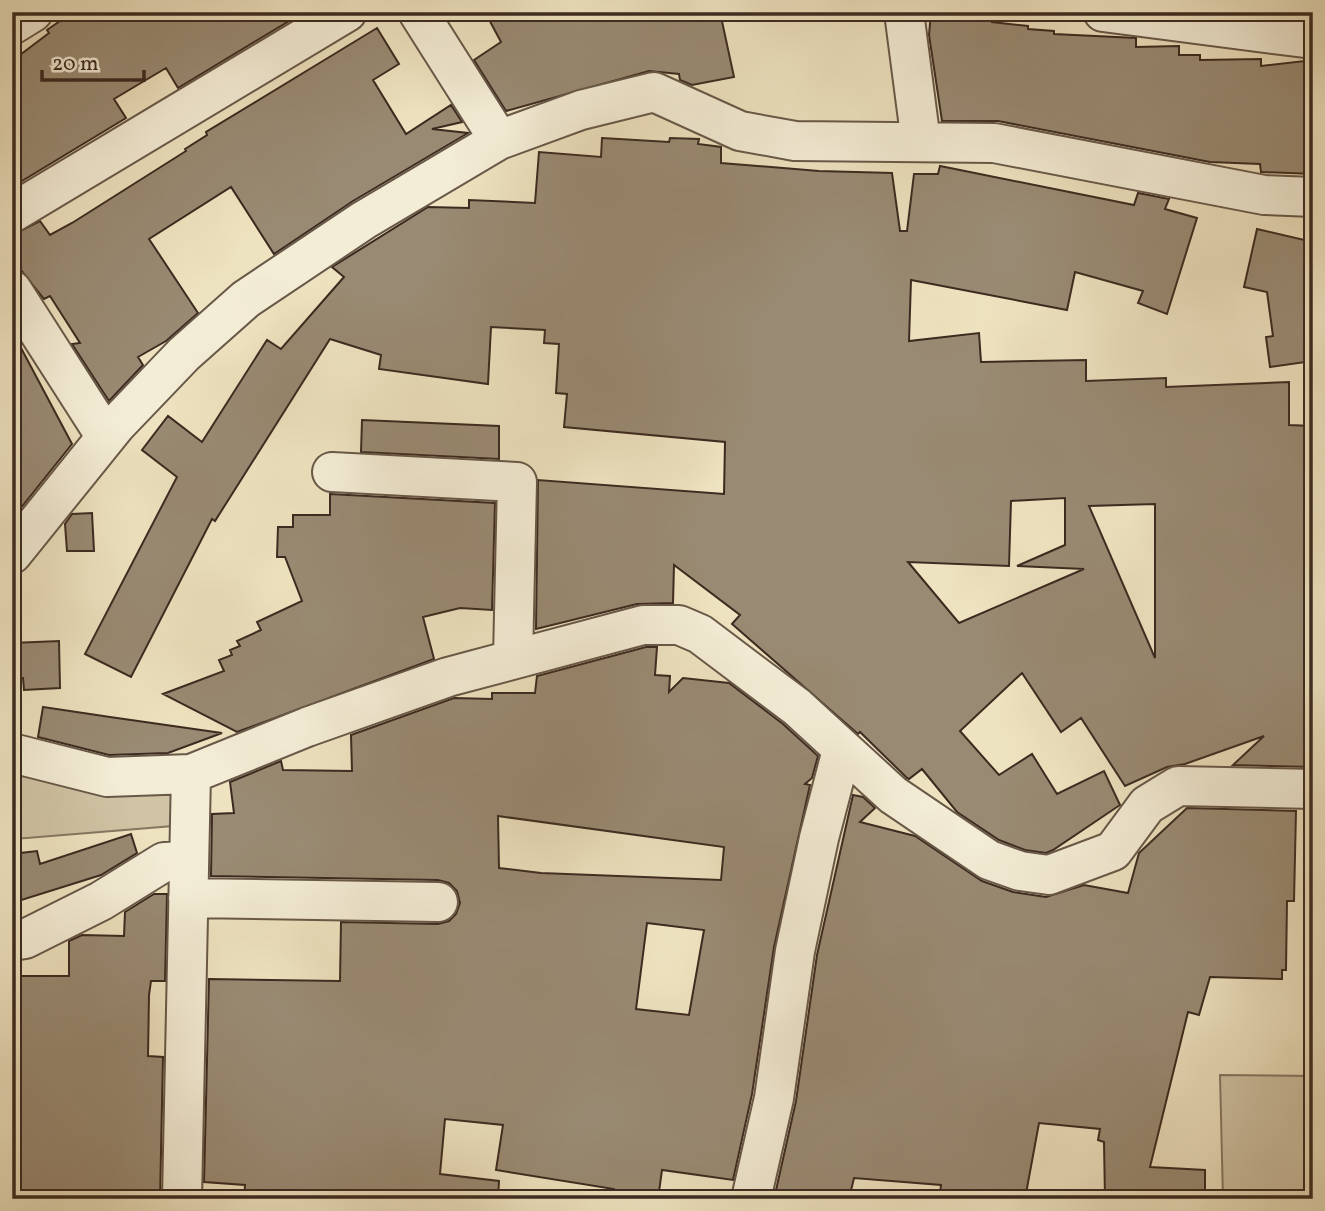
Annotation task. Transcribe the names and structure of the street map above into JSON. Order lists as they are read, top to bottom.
{
  "scale_bar": "20 m"
}
